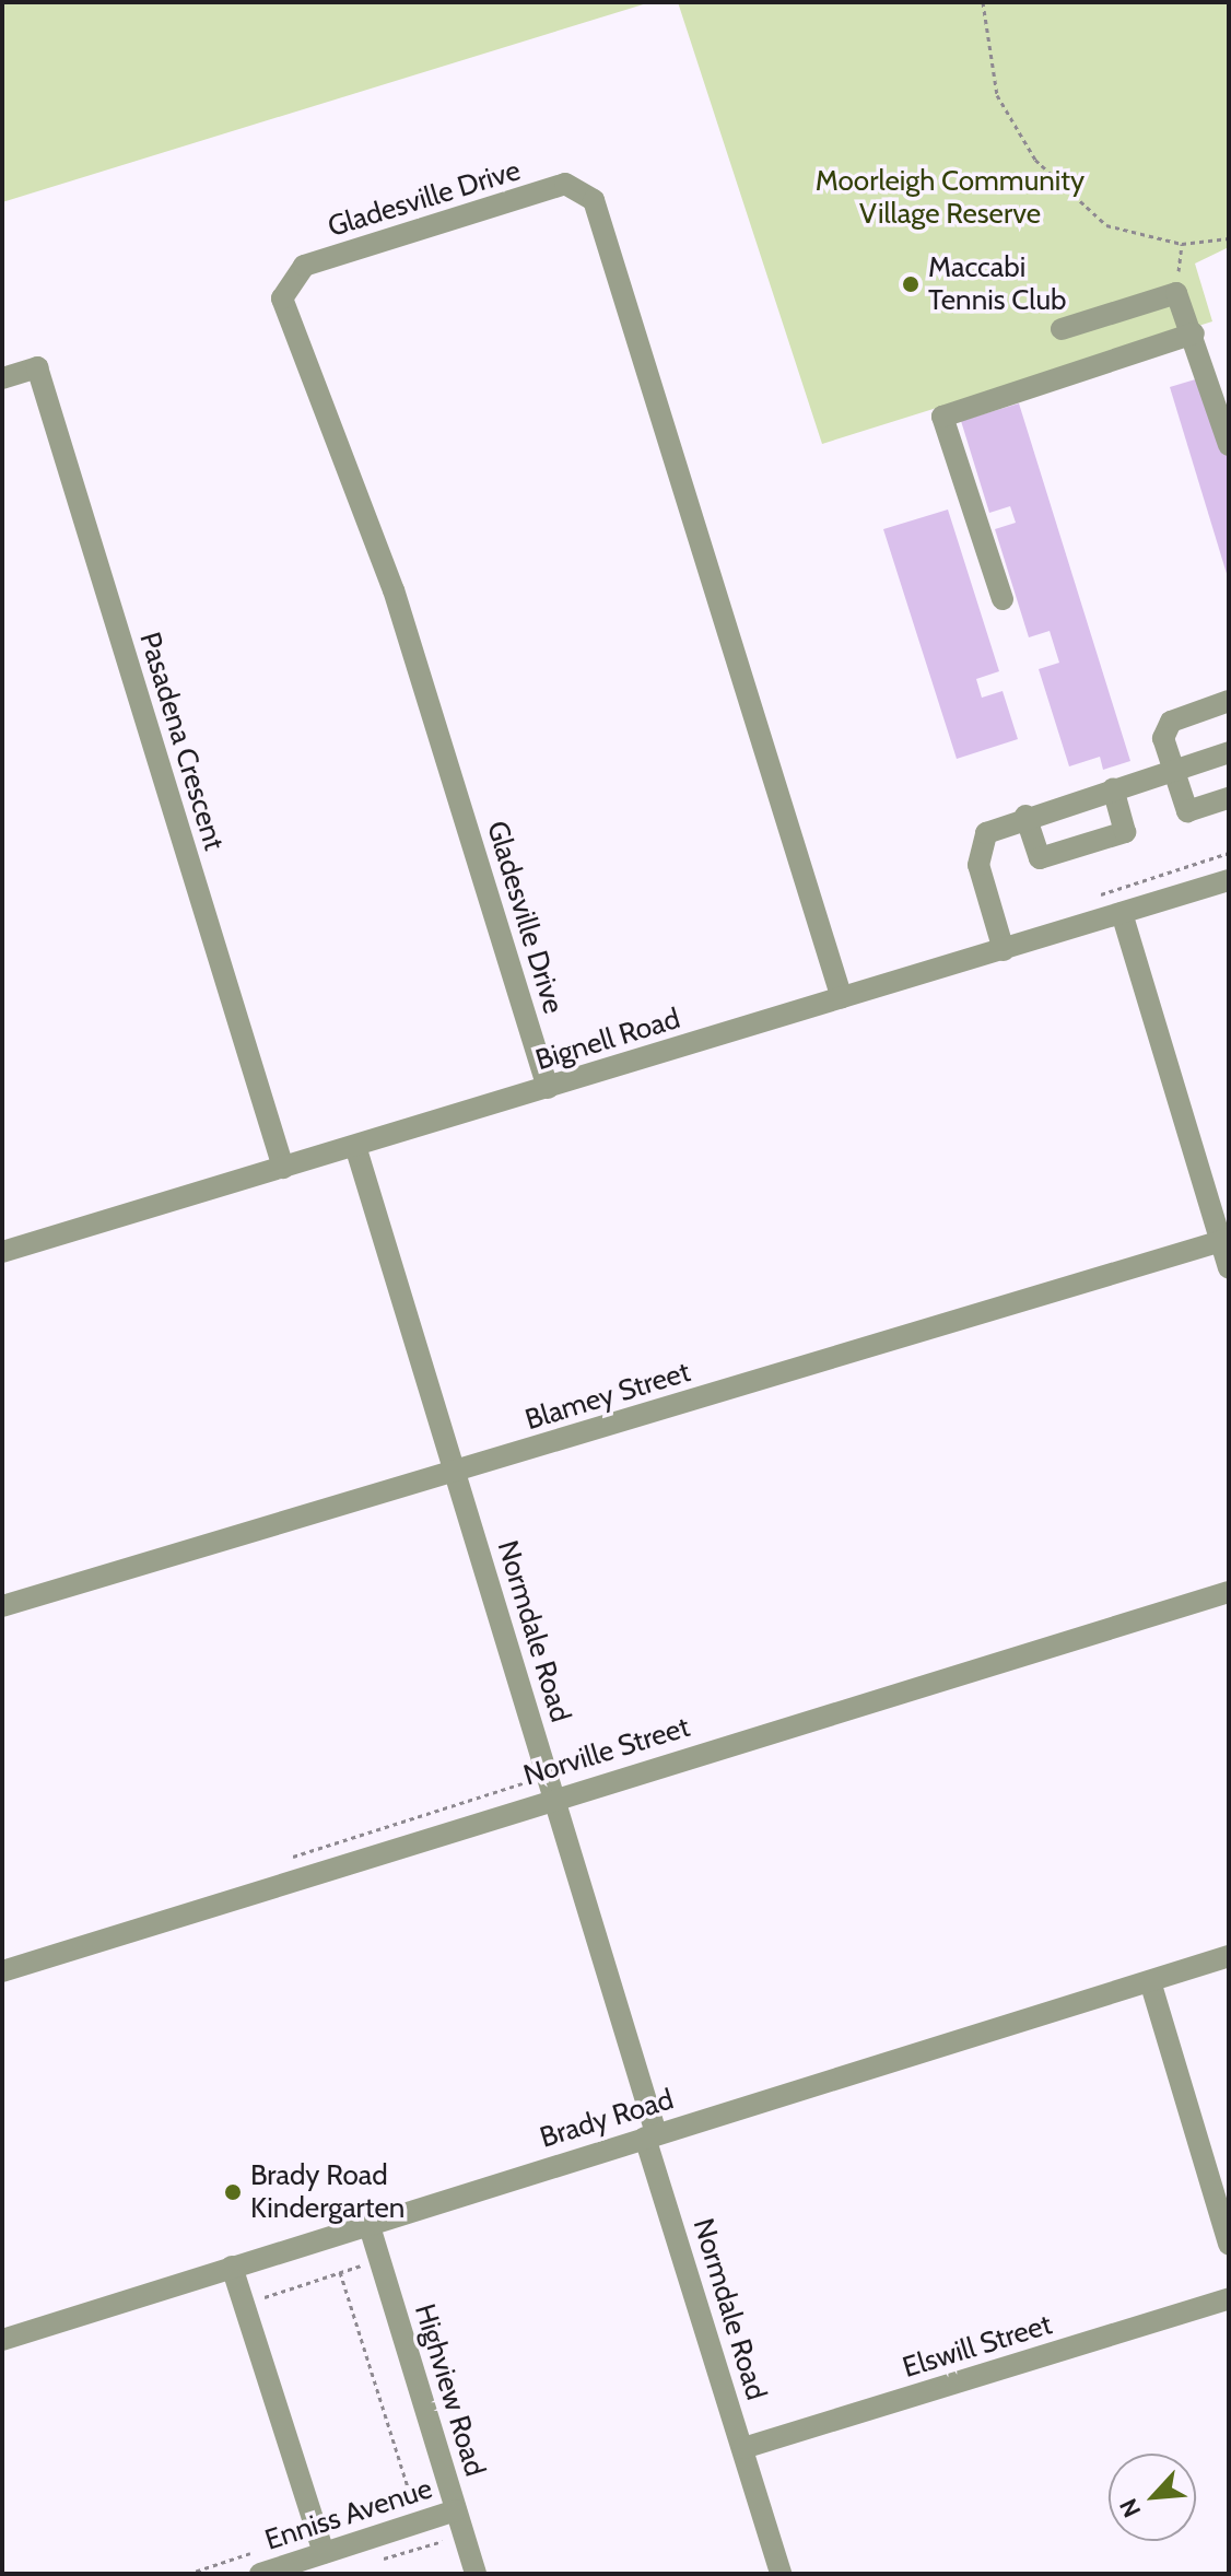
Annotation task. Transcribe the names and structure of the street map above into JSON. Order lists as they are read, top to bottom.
{
  "streets": {
    "street": [
      "Gladesville Drive",
      "Pasadena Crescent",
      "Bignell Road",
      "Blamey Street",
      "Normdale Road",
      "Norville Street",
      "Brady Road",
      "Elswill Street",
      "Highview Road",
      "Enniss Avenue"
    ]
  },
  "crossings": [
    ["Gladesville Drive", "Bignell Road"],
    ["Pasadena Crescent", "Bignell Road"],
    ["Bignell Road", "Normdale Road"],
    ["Blamey Street", "Normdale Road"],
    ["Normdale Road", "Norville Street"],
    ["Normdale Road", "Brady Road"],
    ["Normdale Road", "Elswill Street"],
    ["Brady Road", "Highview Road"],
    ["Highview Road", "Enniss Avenue"]
  ],
  "parks": ["Moorleigh Community Village Reserve"],
  "places": ["Maccabi Tennis Club", "Brady Road Kindergarten"],
  "north": "bottom left"
}
